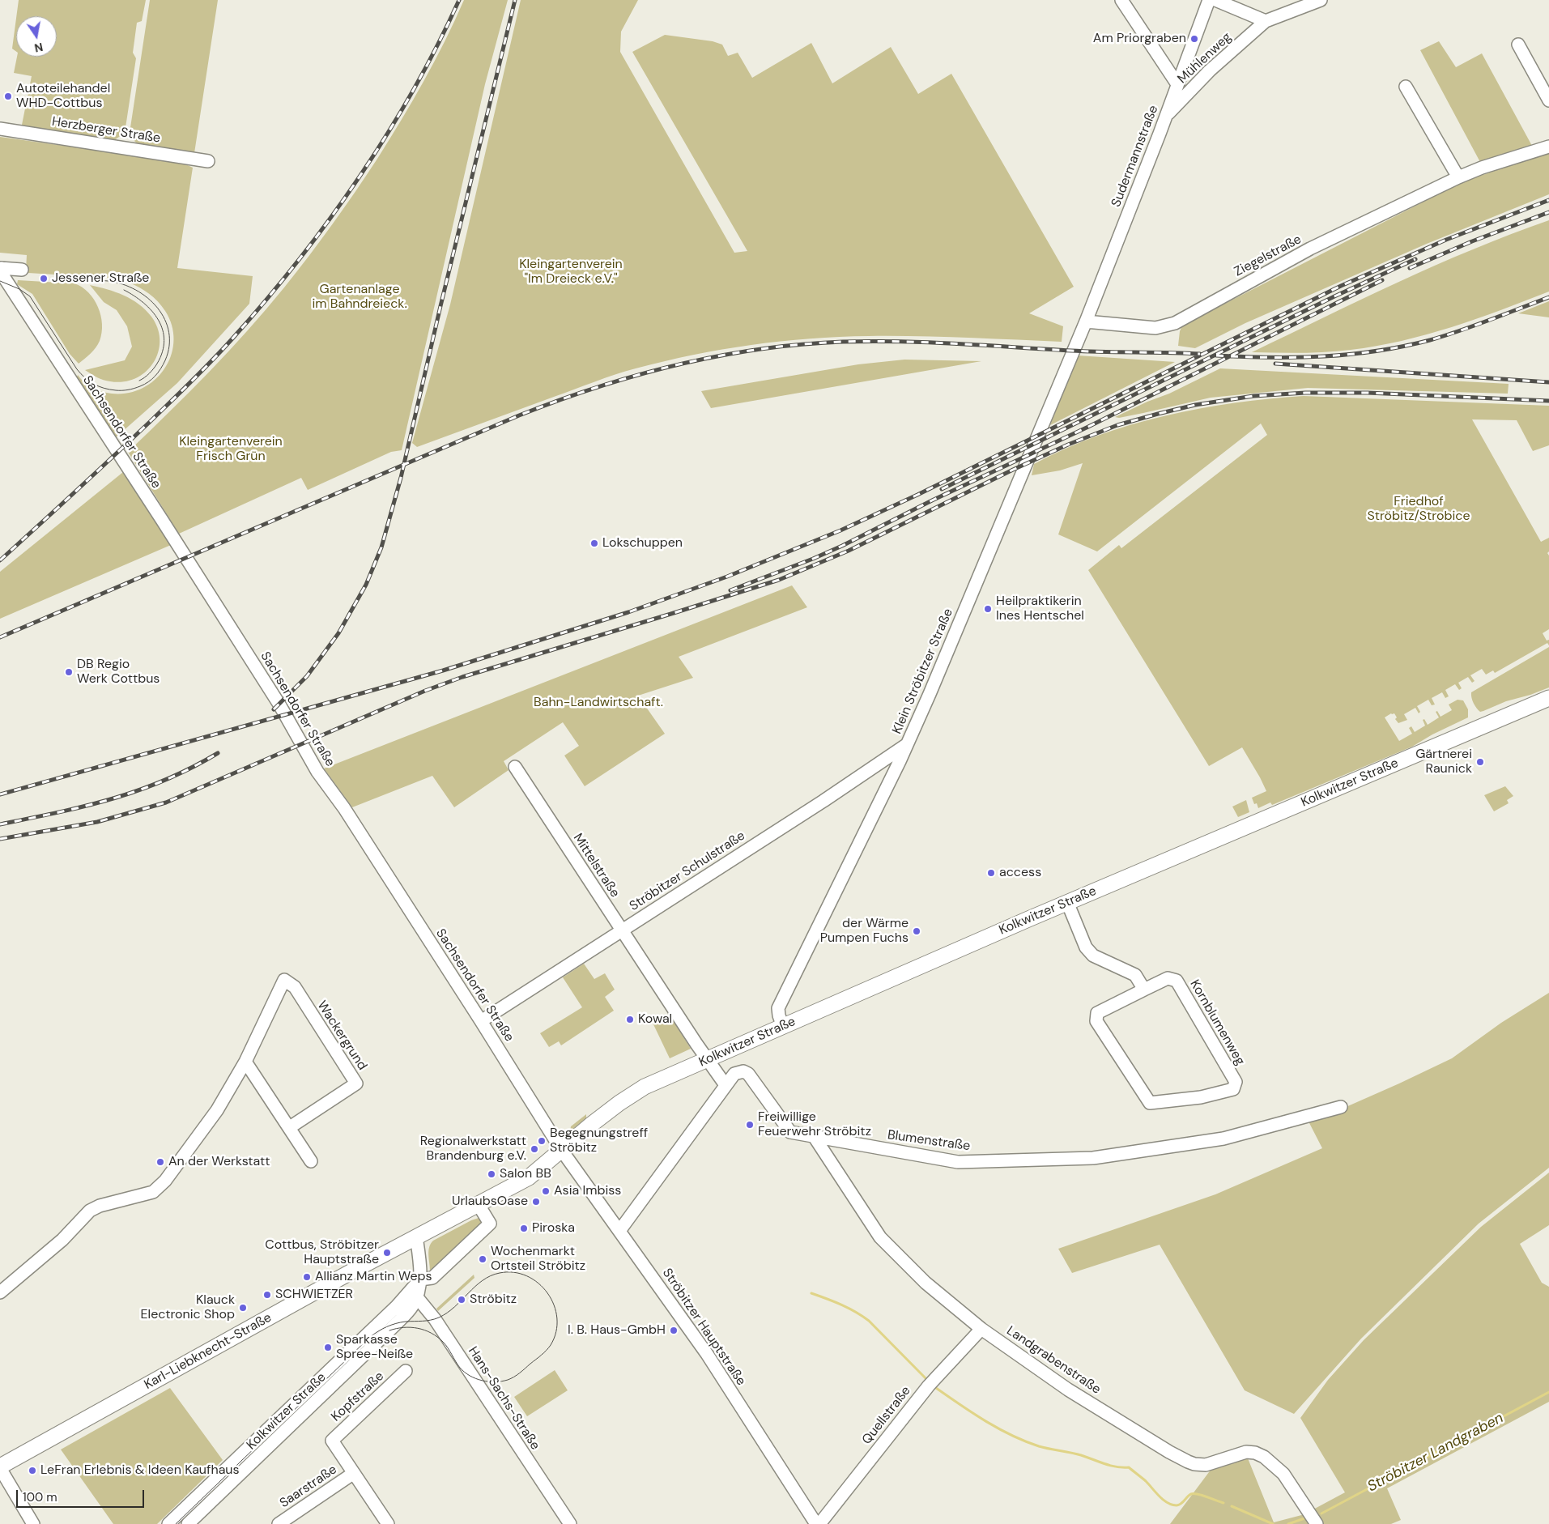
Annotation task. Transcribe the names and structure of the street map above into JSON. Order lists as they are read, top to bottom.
{
  "streets": {
    "main road": ["Kolkwitzer Straße", "Karl-Liebknecht-Straße"],
    "street": [
      "Mühlenweg",
      "Herzberger Straße",
      "Sudermannstraße",
      "Ziegelstraße",
      "Sachsendorfer Straße",
      "Klein Ströbitzer Straße",
      "Mittelstraße",
      "Ströbitzer Schulstraße",
      "Kornblumenweg",
      "Wackergrund",
      "Blumenstraße",
      "Ströbitzer Hauptstraße",
      "Landgrabenstraße",
      "Kopfstraße",
      "Hans-Sachs-Straße",
      "Quellstraße",
      "Saarstraße"
    ]
  },
  "crossings": [
    ["Mühlenweg", "Sudermannstraße"],
    ["Sudermannstraße", "Ziegelstraße"],
    ["Sudermannstraße", "Klein Ströbitzer Straße"],
    ["Ziegelstraße", "Klein Ströbitzer Straße"],
    ["Sachsendorfer Straße", "Kolkwitzer Straße"],
    ["Sachsendorfer Straße", "Ströbitzer Schulstraße"],
    ["Sachsendorfer Straße", "Ströbitzer Hauptstraße"],
    ["Sachsendorfer Straße", "Karl-Liebknecht-Straße"],
    ["Klein Ströbitzer Straße", "Kolkwitzer Straße"],
    ["Klein Ströbitzer Straße", "Ströbitzer Schulstraße"],
    ["Kolkwitzer Straße", "Mittelstraße"],
    ["Kolkwitzer Straße", "Ströbitzer Hauptstraße"],
    ["Kolkwitzer Straße", "Karl-Liebknecht-Straße"],
    ["Kolkwitzer Straße", "Hans-Sachs-Straße"],
    ["Mittelstraße", "Ströbitzer Schulstraße"],
    ["Mittelstraße", "Blumenstraße"],
    ["Blumenstraße", "Landgrabenstraße"],
    ["Ströbitzer Hauptstraße", "Karl-Liebknecht-Straße"],
    ["Landgrabenstraße", "Quellstraße"],
    ["Kopfstraße", "Saarstraße"]
  ],
  "water": ["Ströbitzer Landgraben"],
  "parks": [
    "Kleingartenverein \"Im Dreieck e.V.\"",
    "Gartenanlage im Bahndreieck.",
    "Kleingartenverein Frisch Grün",
    "Friedhof Ströbitz/Strobice",
    "Bahn-Landwirtschaft."
  ],
  "places": [
    "Am Priorgraben",
    "Autoteilehandel WHD-Cottbus",
    "Jessener Straße",
    "Lokschuppen",
    "Heilpraktikerin Ines Hentschel",
    "DB Regio Werk Cottbus",
    "Gärtnerei Raunick",
    "access",
    "der Wärme Pumpen Fuchs",
    "Kowal",
    "Freiwillige Feuerwehr Ströbitz",
    "Begegnungstreff Ströbitz",
    "Regionalwerkstatt Brandenburg e.V.",
    "An der Werkstatt",
    "Salon BB",
    "Asia Imbiss",
    "UrlaubsOase",
    "Piroska",
    "Cottbus, Ströbitzer Hauptstraße",
    "Wochenmarkt Ortsteil Ströbitz",
    "Allianz Martin Weps",
    "SCHWIETZER",
    "Ströbitz",
    "Klauck Electronic Shop",
    "I. B. Haus-GmbH",
    "Sparkasse Spree-Neiße",
    "LeFran Erlebnis & Ideen Kaufhaus"
  ],
  "scale_bar": "100 m",
  "north": "bottom"
}
